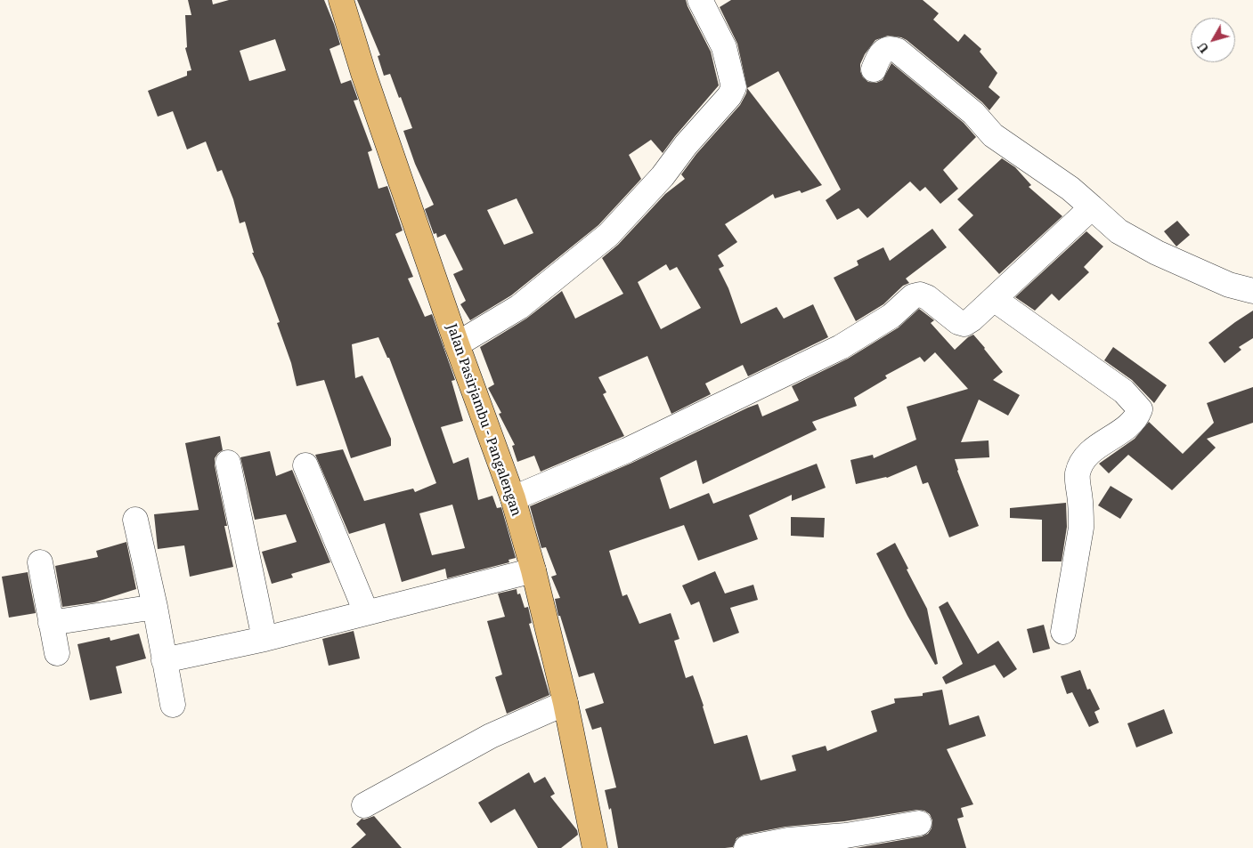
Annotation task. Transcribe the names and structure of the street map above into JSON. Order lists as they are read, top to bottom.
{
  "streets": {
    "main road": ["Jalan Pasirjambu - Pangalengan"]
  },
  "north": "bottom left"
}
